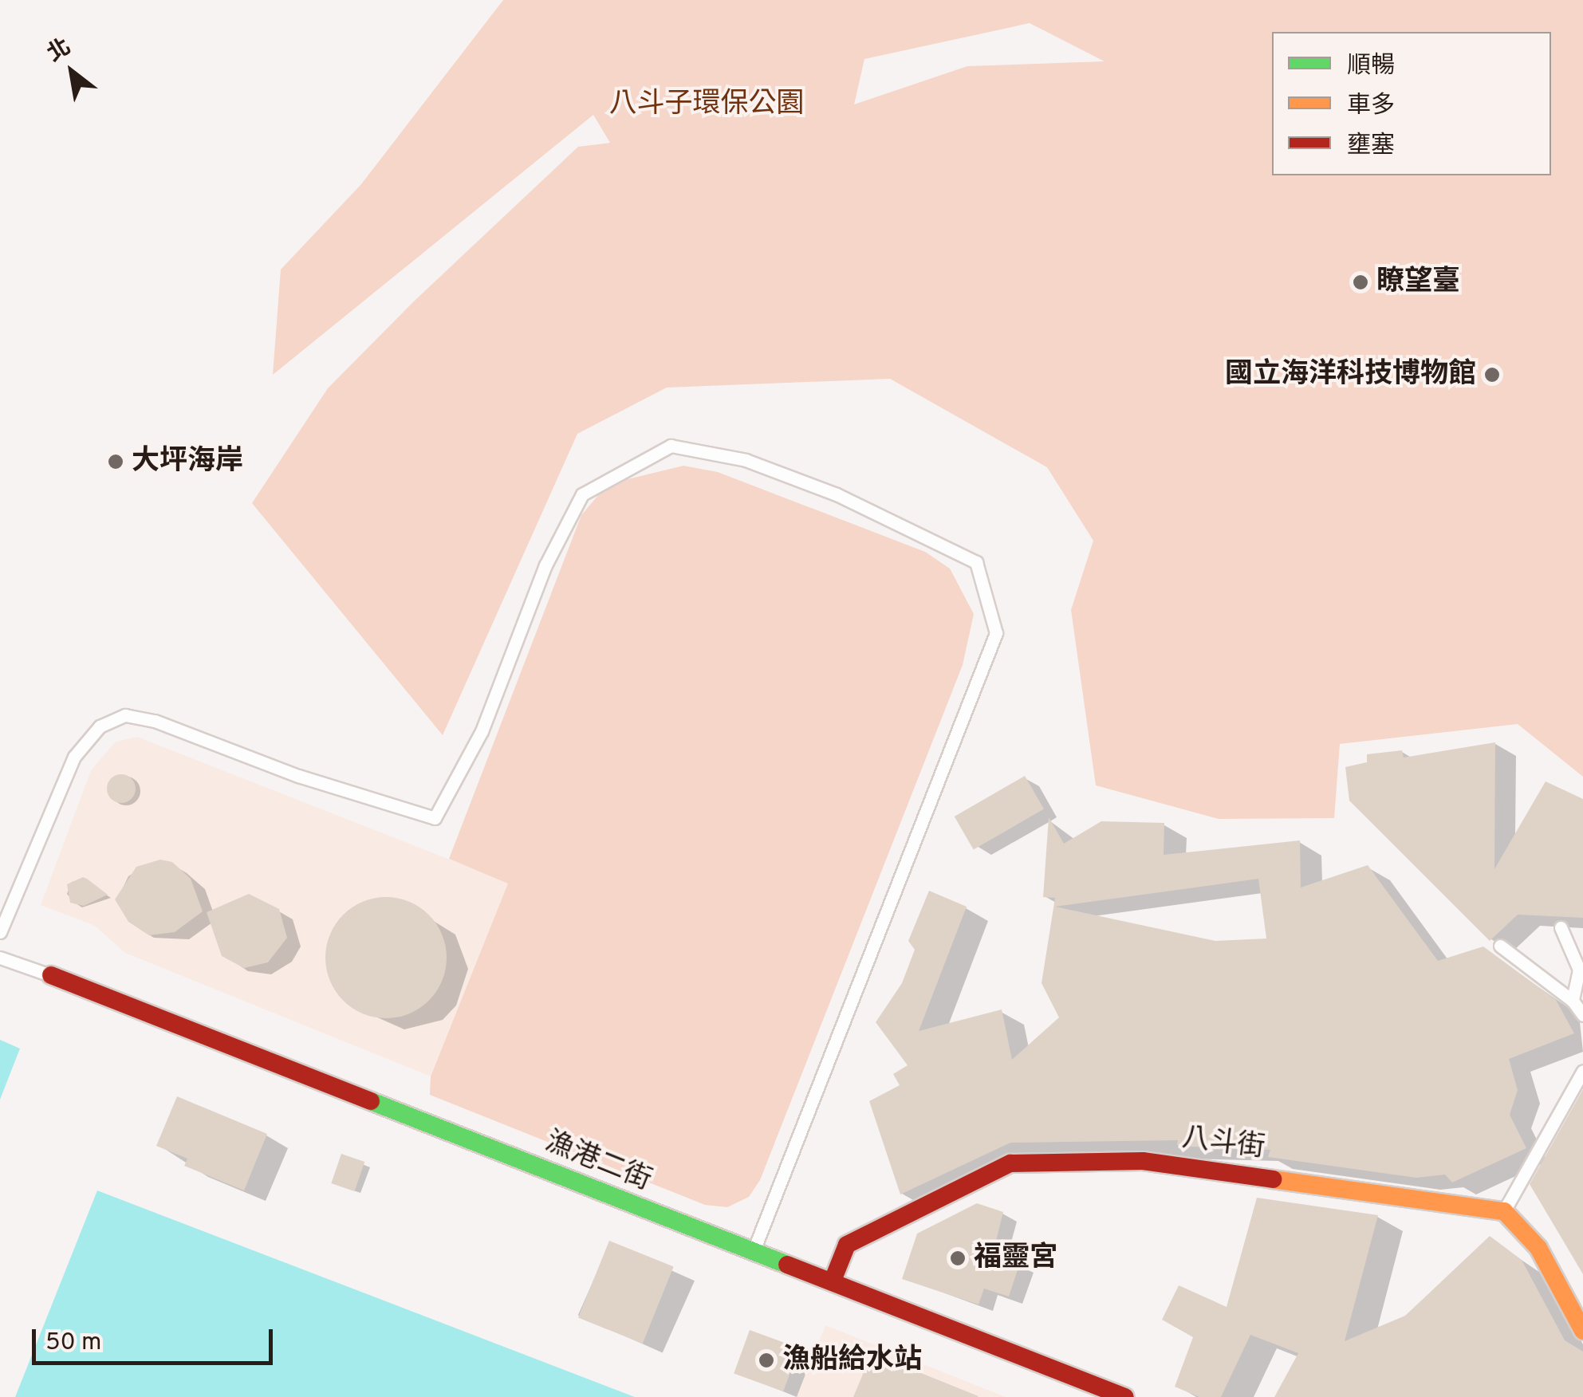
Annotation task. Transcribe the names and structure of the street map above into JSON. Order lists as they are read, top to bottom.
{
  "streets": {
    "street": ["八斗街", "漁港二街"]
  },
  "crossings": [
    ["八斗街", "漁港二街"]
  ],
  "parks": ["八斗子環保公園"],
  "places": [
    "瞭望臺",
    "國立海洋科技博物館",
    "大坪海岸",
    "福靈宮",
    "漁船給水站"
  ],
  "legend": ["順暢", "車多", "壅塞"],
  "scale_bar": "50 m",
  "north": "top left"
}
